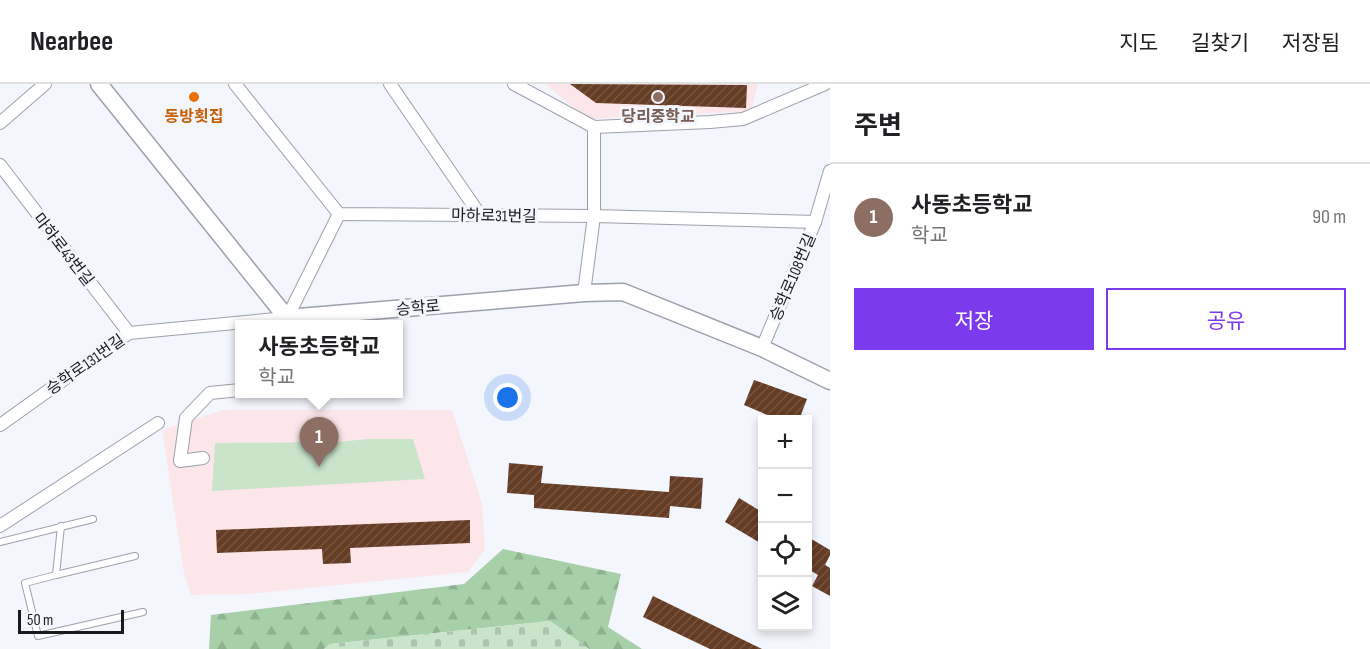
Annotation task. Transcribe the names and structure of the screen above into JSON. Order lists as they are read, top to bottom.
{
  "streets": {
    "street": [
      "마하로31번길",
      "마하로43번길",
      "승학로108번길",
      "승학로",
      "승학로131번길"
    ]
  },
  "crossings": [
    ["마하로31번길", "승학로108번길"],
    ["마하로43번길", "승학로131번길"],
    ["승학로108번길", "승학로"]
  ],
  "places": ["동방횟집", "당리중학교"],
  "scale_bar": "50 m",
  "page": {
    "header": "Nearbee",
    "nav": ["지도", "길찾기", "저장됨"],
    "heading": "주변",
    "list": [
      {
        "mark": "1",
        "name": "사동초등학교",
        "note": "학교",
        "value": "90 m"
      }
    ],
    "buttons": ["저장", "공유"],
    "popup": ["사동초등학교", "학교"],
    "map_buttons": ["+", "−"],
    "pins": "1",
    "scale": "50 m"
  }
}
